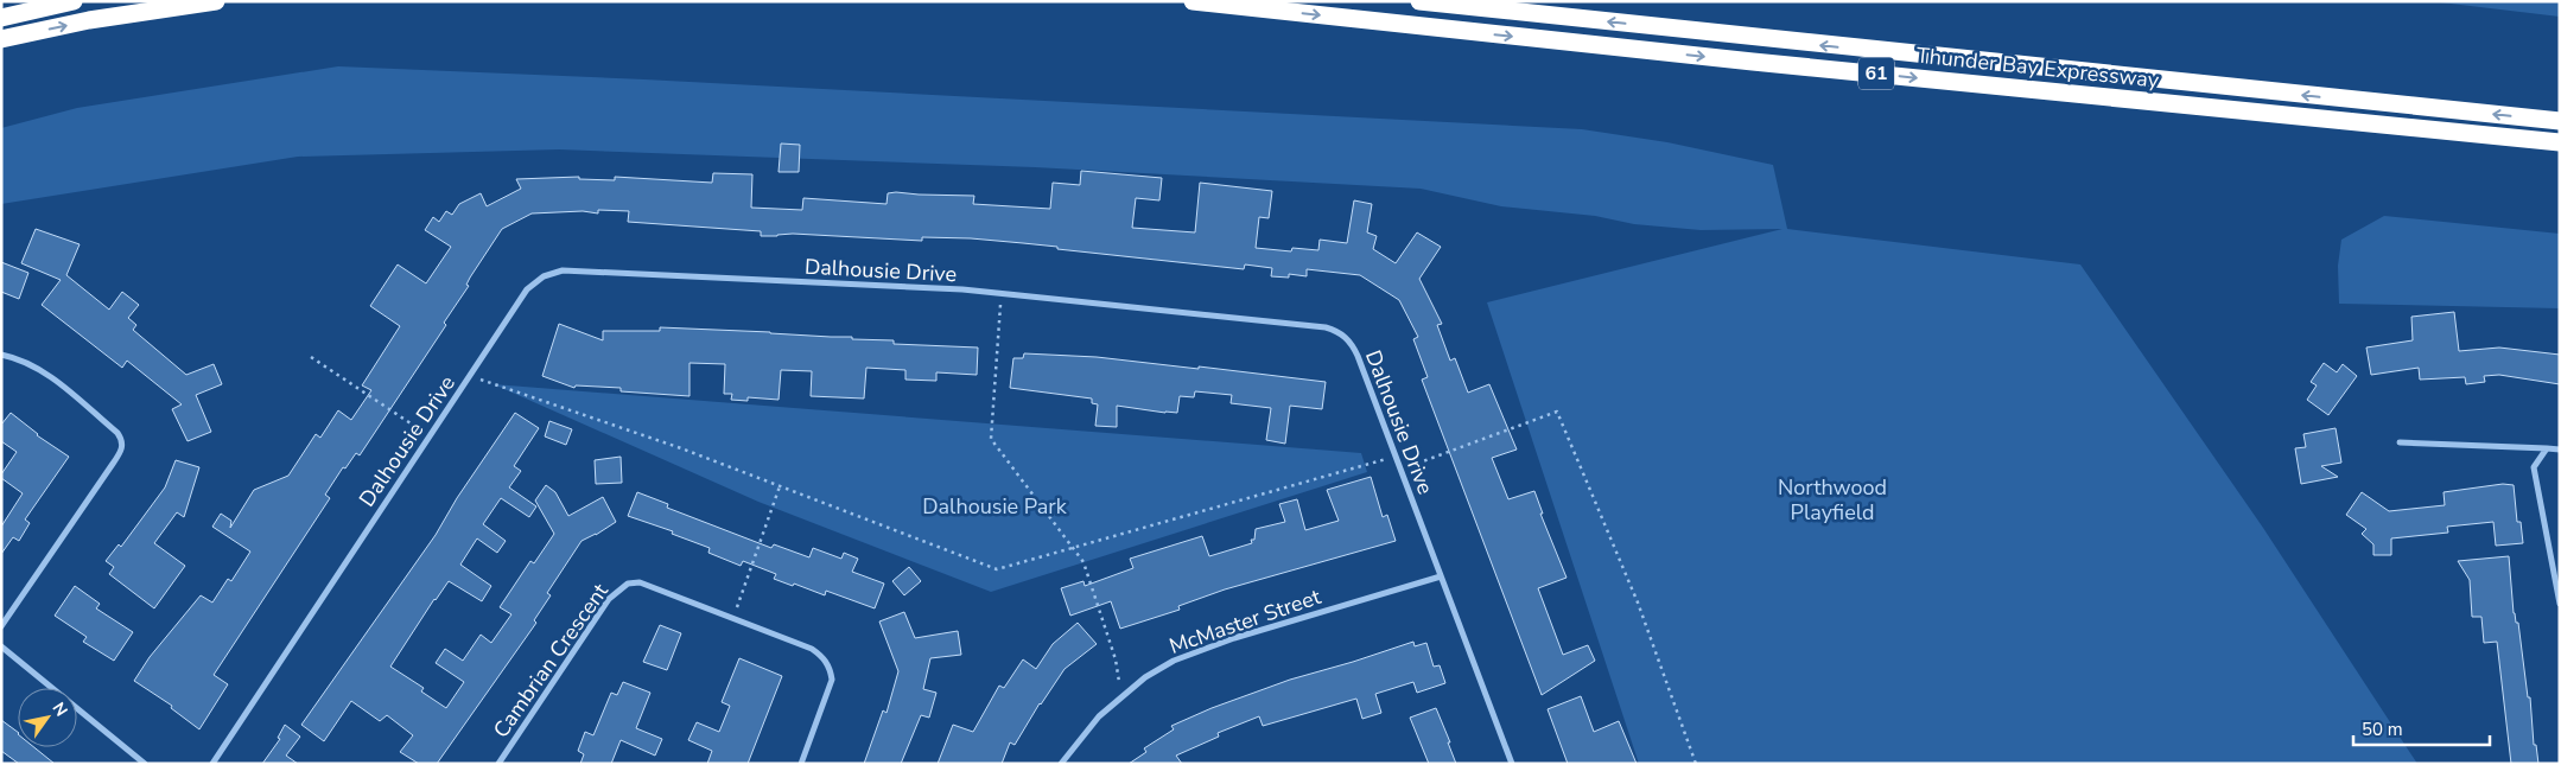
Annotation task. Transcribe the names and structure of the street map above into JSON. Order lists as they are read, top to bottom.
{
  "streets": {
    "highway": ["Thunder Bay Expressway", "61"],
    "street": ["Dalhousie Drive", "McMaster Street", "Cambrian Crescent"]
  },
  "crossings": [
    ["Dalhousie Drive", "McMaster Street"]
  ],
  "parks": ["Northwood Playfield", "Dalhousie Park"],
  "scale_bar": "50 m",
  "north": "top right"
}
